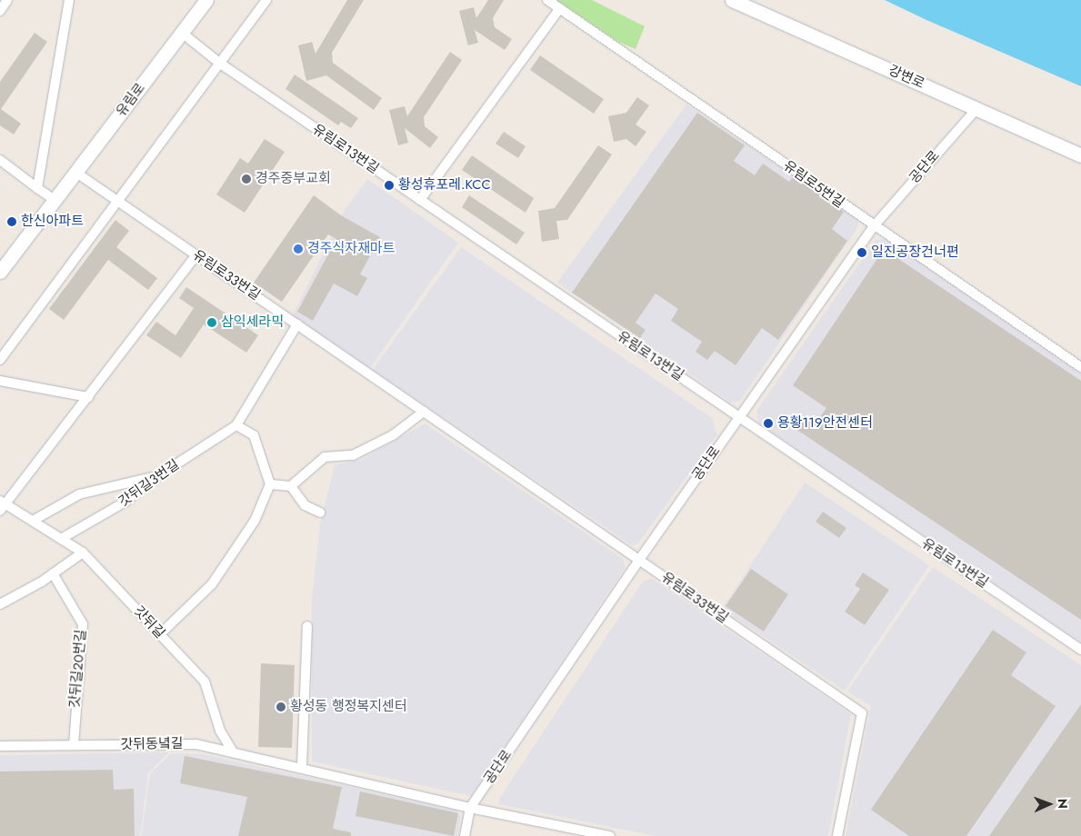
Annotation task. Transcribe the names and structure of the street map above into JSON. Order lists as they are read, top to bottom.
{
  "streets": {
    "street": [
      "강변로",
      "유림로",
      "유림로13번길",
      "공단로",
      "유림로5번길",
      "유림로33번길",
      "갓뒤길3번길",
      "갓뒤길",
      "갓뒤길20번길",
      "갓뒤동녘길"
    ]
  },
  "crossings": [
    ["강변로", "공단로"],
    ["유림로", "유림로13번길"],
    ["유림로", "유림로33번길"],
    ["유림로13번길", "공단로"],
    ["공단로", "유림로5번길"],
    ["공단로", "유림로33번길"],
    ["공단로", "갓뒤동녘길"],
    ["유림로33번길", "갓뒤길3번길"],
    ["유림로33번길", "갓뒤길"],
    ["갓뒤길3번길", "갓뒤길"],
    ["갓뒤길", "갓뒤동녘길"],
    ["갓뒤길20번길", "갓뒤동녘길"]
  ],
  "places": [
    "경주중부교회",
    "황성휴포레.KCC",
    "한신아파트",
    "경주식자재마트",
    "일진공장건너편",
    "삼익세라믹",
    "용황119안전센터",
    "황성동 행정복지센터"
  ],
  "north": "right"
}
